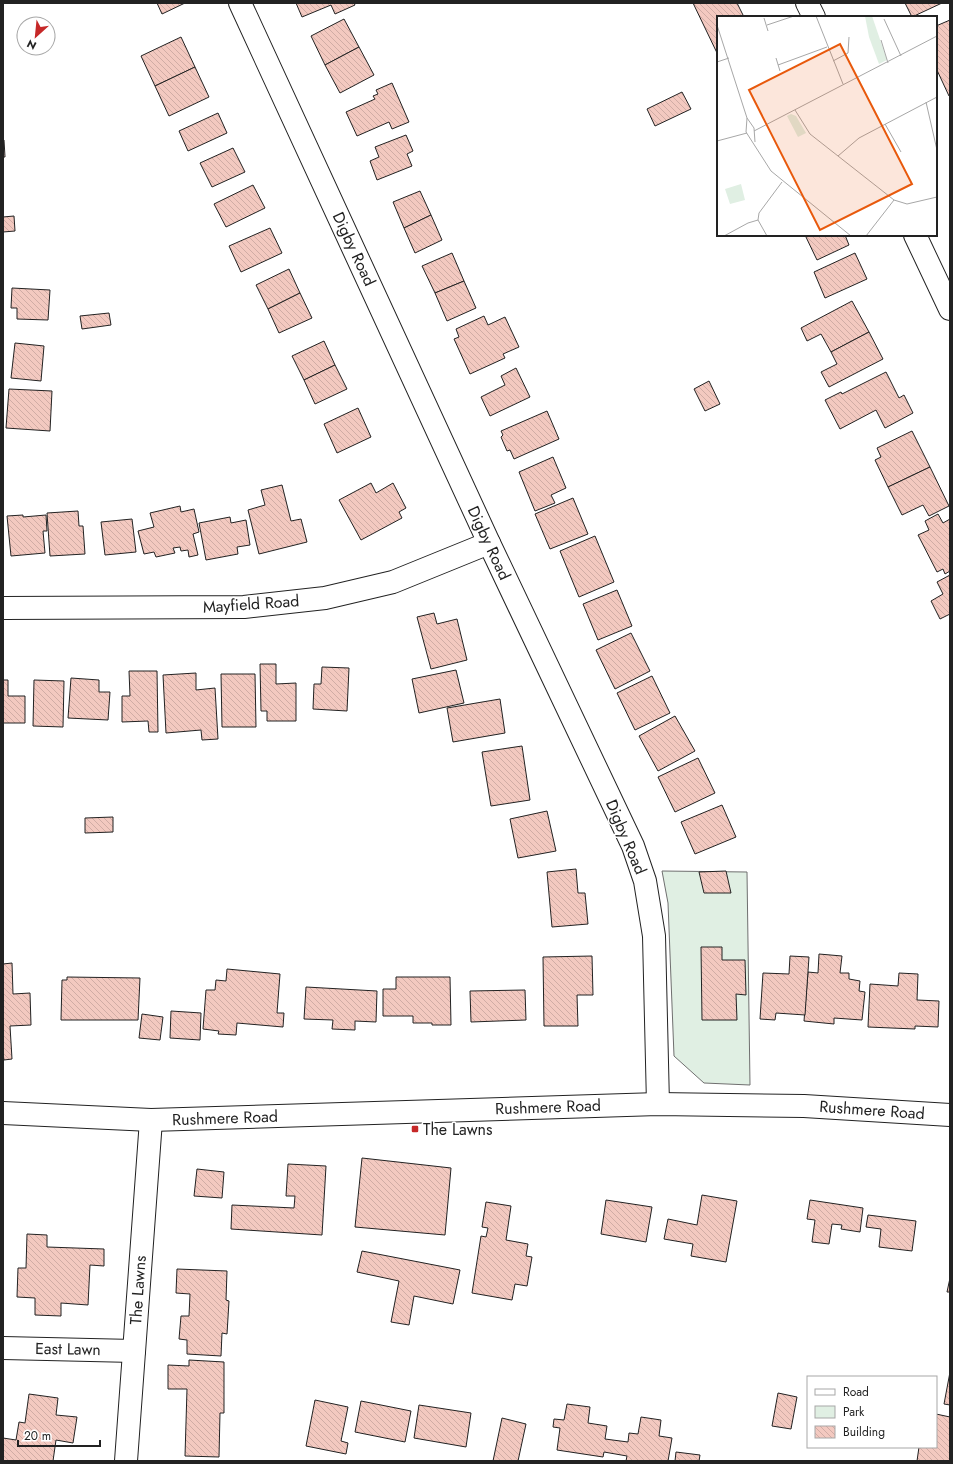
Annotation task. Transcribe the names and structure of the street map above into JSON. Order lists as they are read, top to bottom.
{
  "streets": {
    "street": [
      "Digby Road",
      "Mayfield Road",
      "Rushmere Road",
      "The Lawns",
      "East Lawn"
    ]
  },
  "crossings": [
    ["Digby Road", "Mayfield Road"],
    ["Digby Road", "Rushmere Road"],
    ["Rushmere Road", "The Lawns"],
    ["The Lawns", "East Lawn"]
  ],
  "places": {
    "transit": ["The Lawns"]
  },
  "legend": ["Road", "Park", "Building"],
  "scale_bar": "20 m",
  "north": "bottom left"
}
